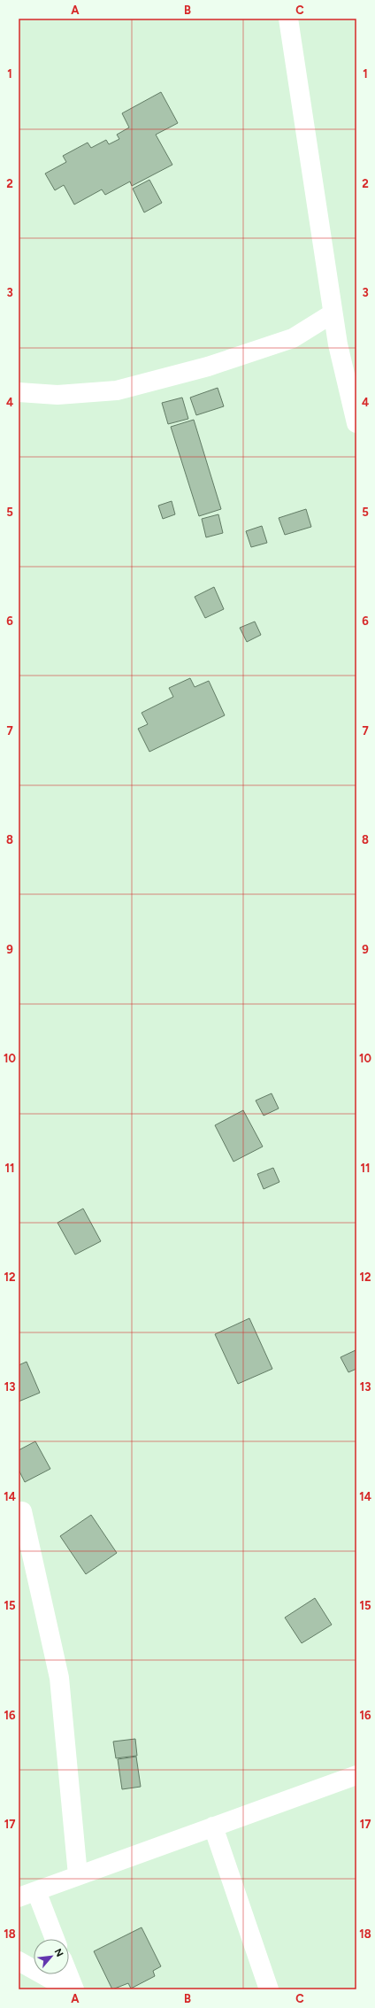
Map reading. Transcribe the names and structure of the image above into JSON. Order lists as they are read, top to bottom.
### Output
{
  "north": "top right",
  "grid": {
    "columns": ["A", "B", "C"],
    "rows": [
      "1",
      "2",
      "3",
      "4",
      "5",
      "6",
      "7",
      "8",
      "9",
      "10",
      "11",
      "12",
      "13",
      "14",
      "15",
      "16",
      "17",
      "18"
    ]
  }
}
